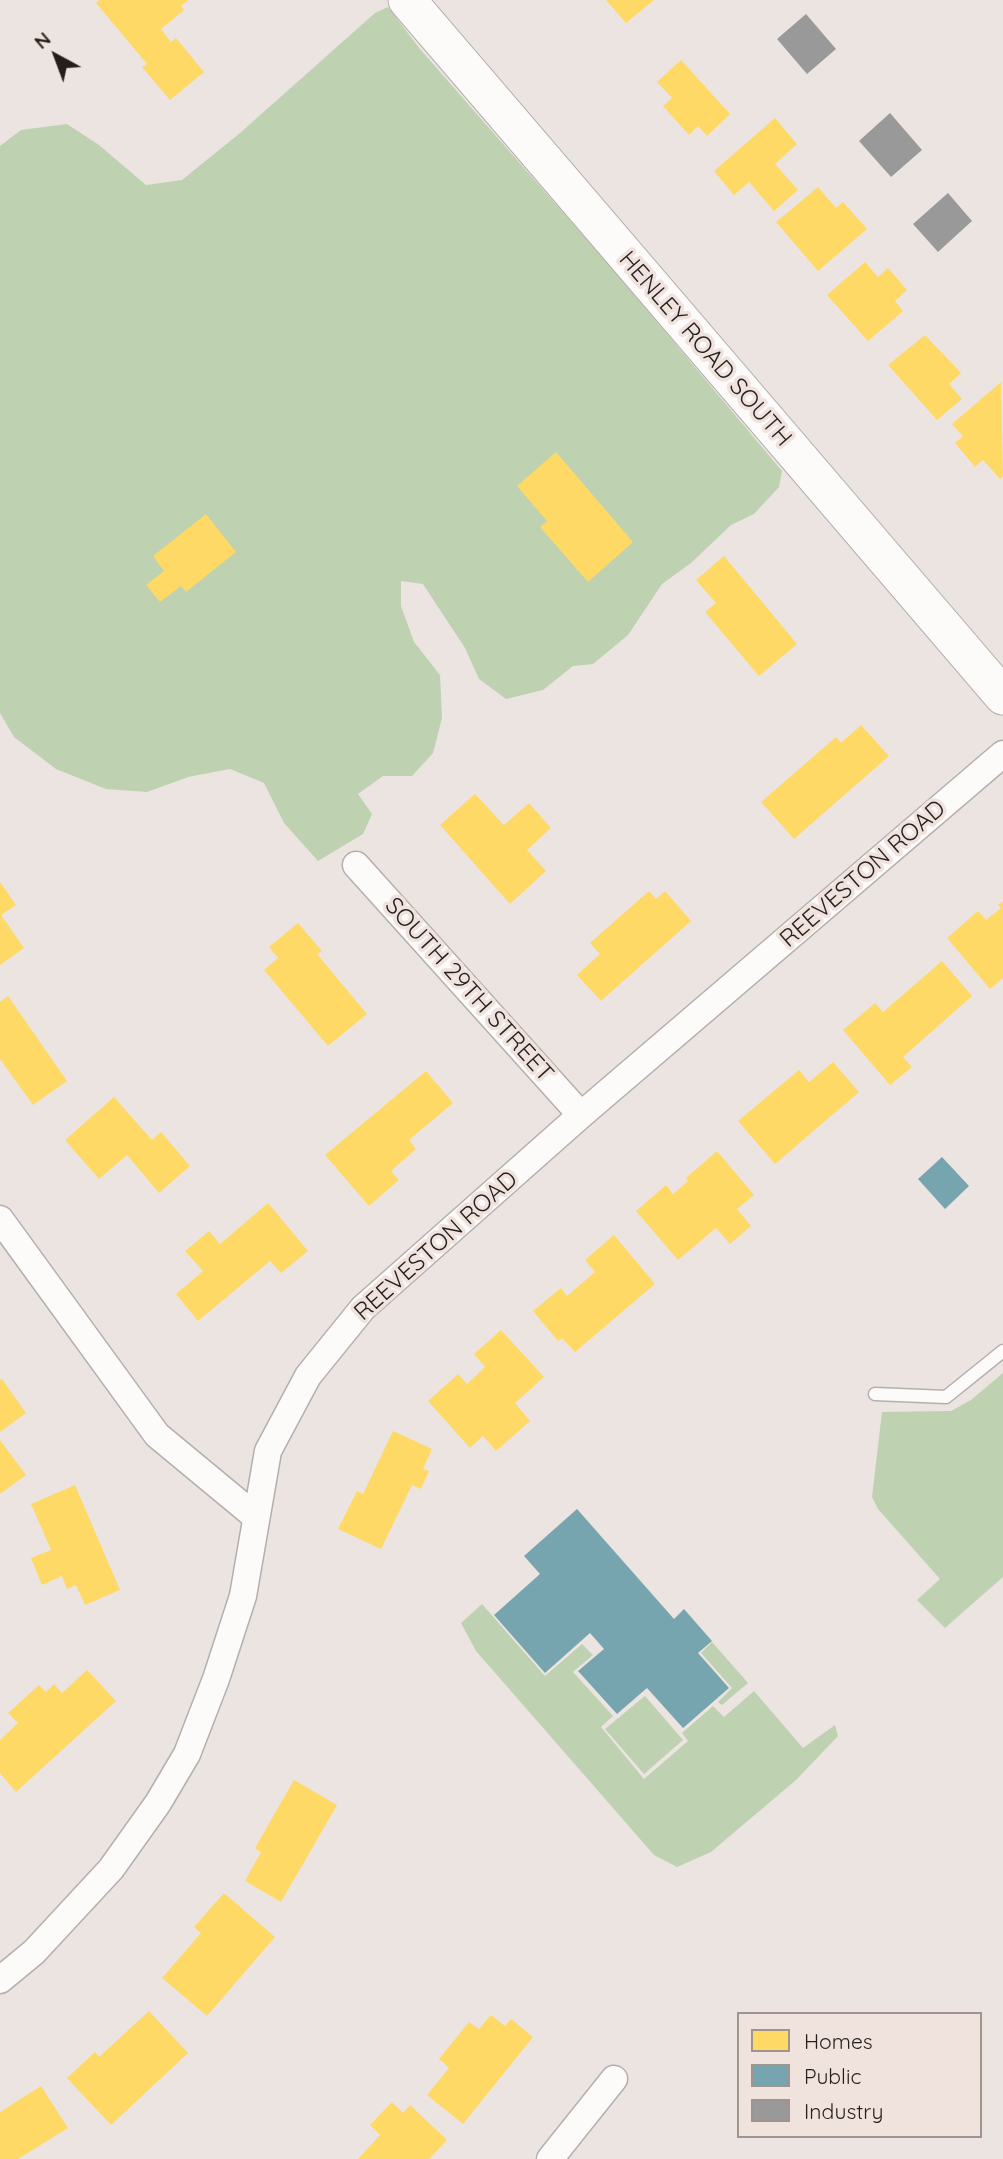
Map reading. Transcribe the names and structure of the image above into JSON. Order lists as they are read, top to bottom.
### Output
{
  "streets": {
    "street": ["HENLEY ROAD SOUTH", "REEVESTON ROAD", "SOUTH 29TH STREET"]
  },
  "crossings": [
    ["REEVESTON ROAD", "SOUTH 29TH STREET"]
  ],
  "legend": ["Homes", "Public", "Industry"],
  "north": "top left"
}
